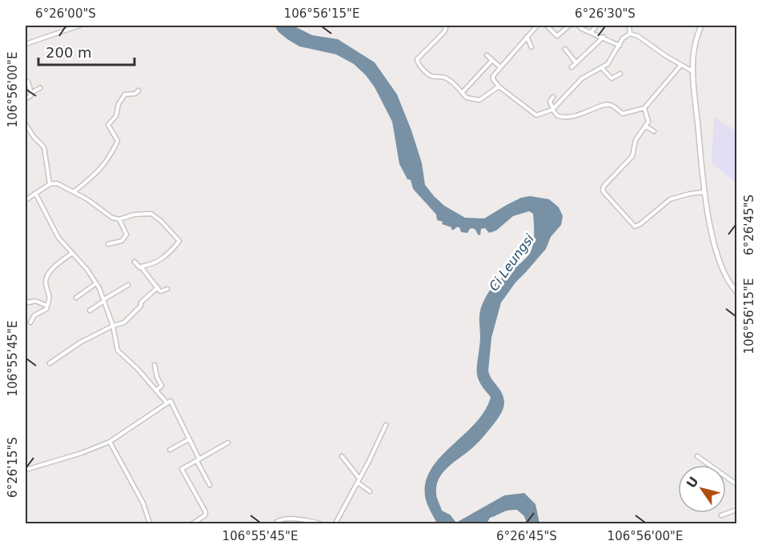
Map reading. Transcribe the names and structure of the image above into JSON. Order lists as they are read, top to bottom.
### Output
{
  "water": ["Ci Leungsi"],
  "scale_bar": "200 m",
  "north": "top left",
  "coordinates": [
    "6°26'00\"S",
    "106°56'15\"E",
    "6°26'30\"S",
    "106°56'00\"E",
    "6°26'45\"S",
    "106°55'45\"E",
    "6°26'15\"S"
  ]
}
